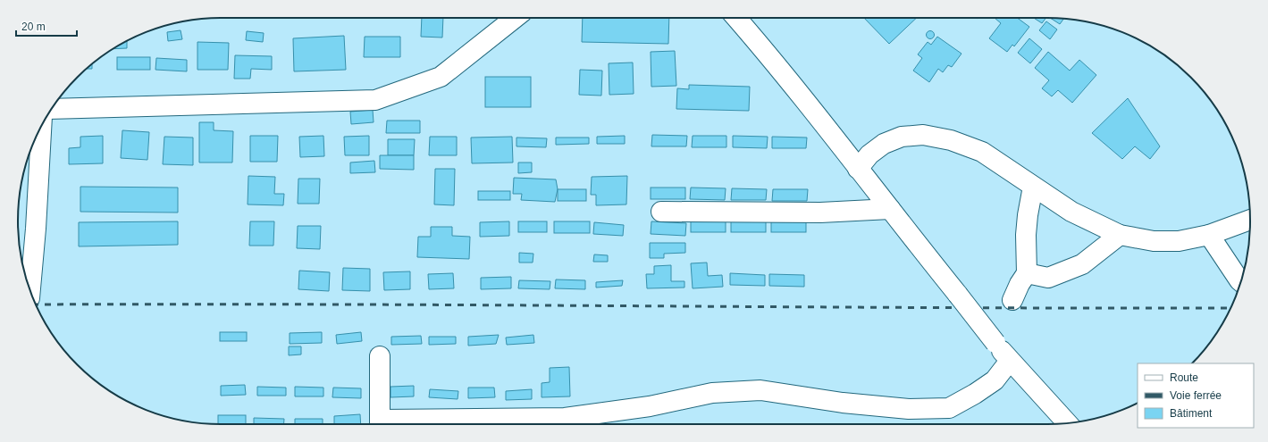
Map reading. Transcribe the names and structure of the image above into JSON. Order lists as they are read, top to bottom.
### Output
{
  "legend": ["Route", "Voie ferrée", "Bâtiment"],
  "scale_bar": "20 m"
}
